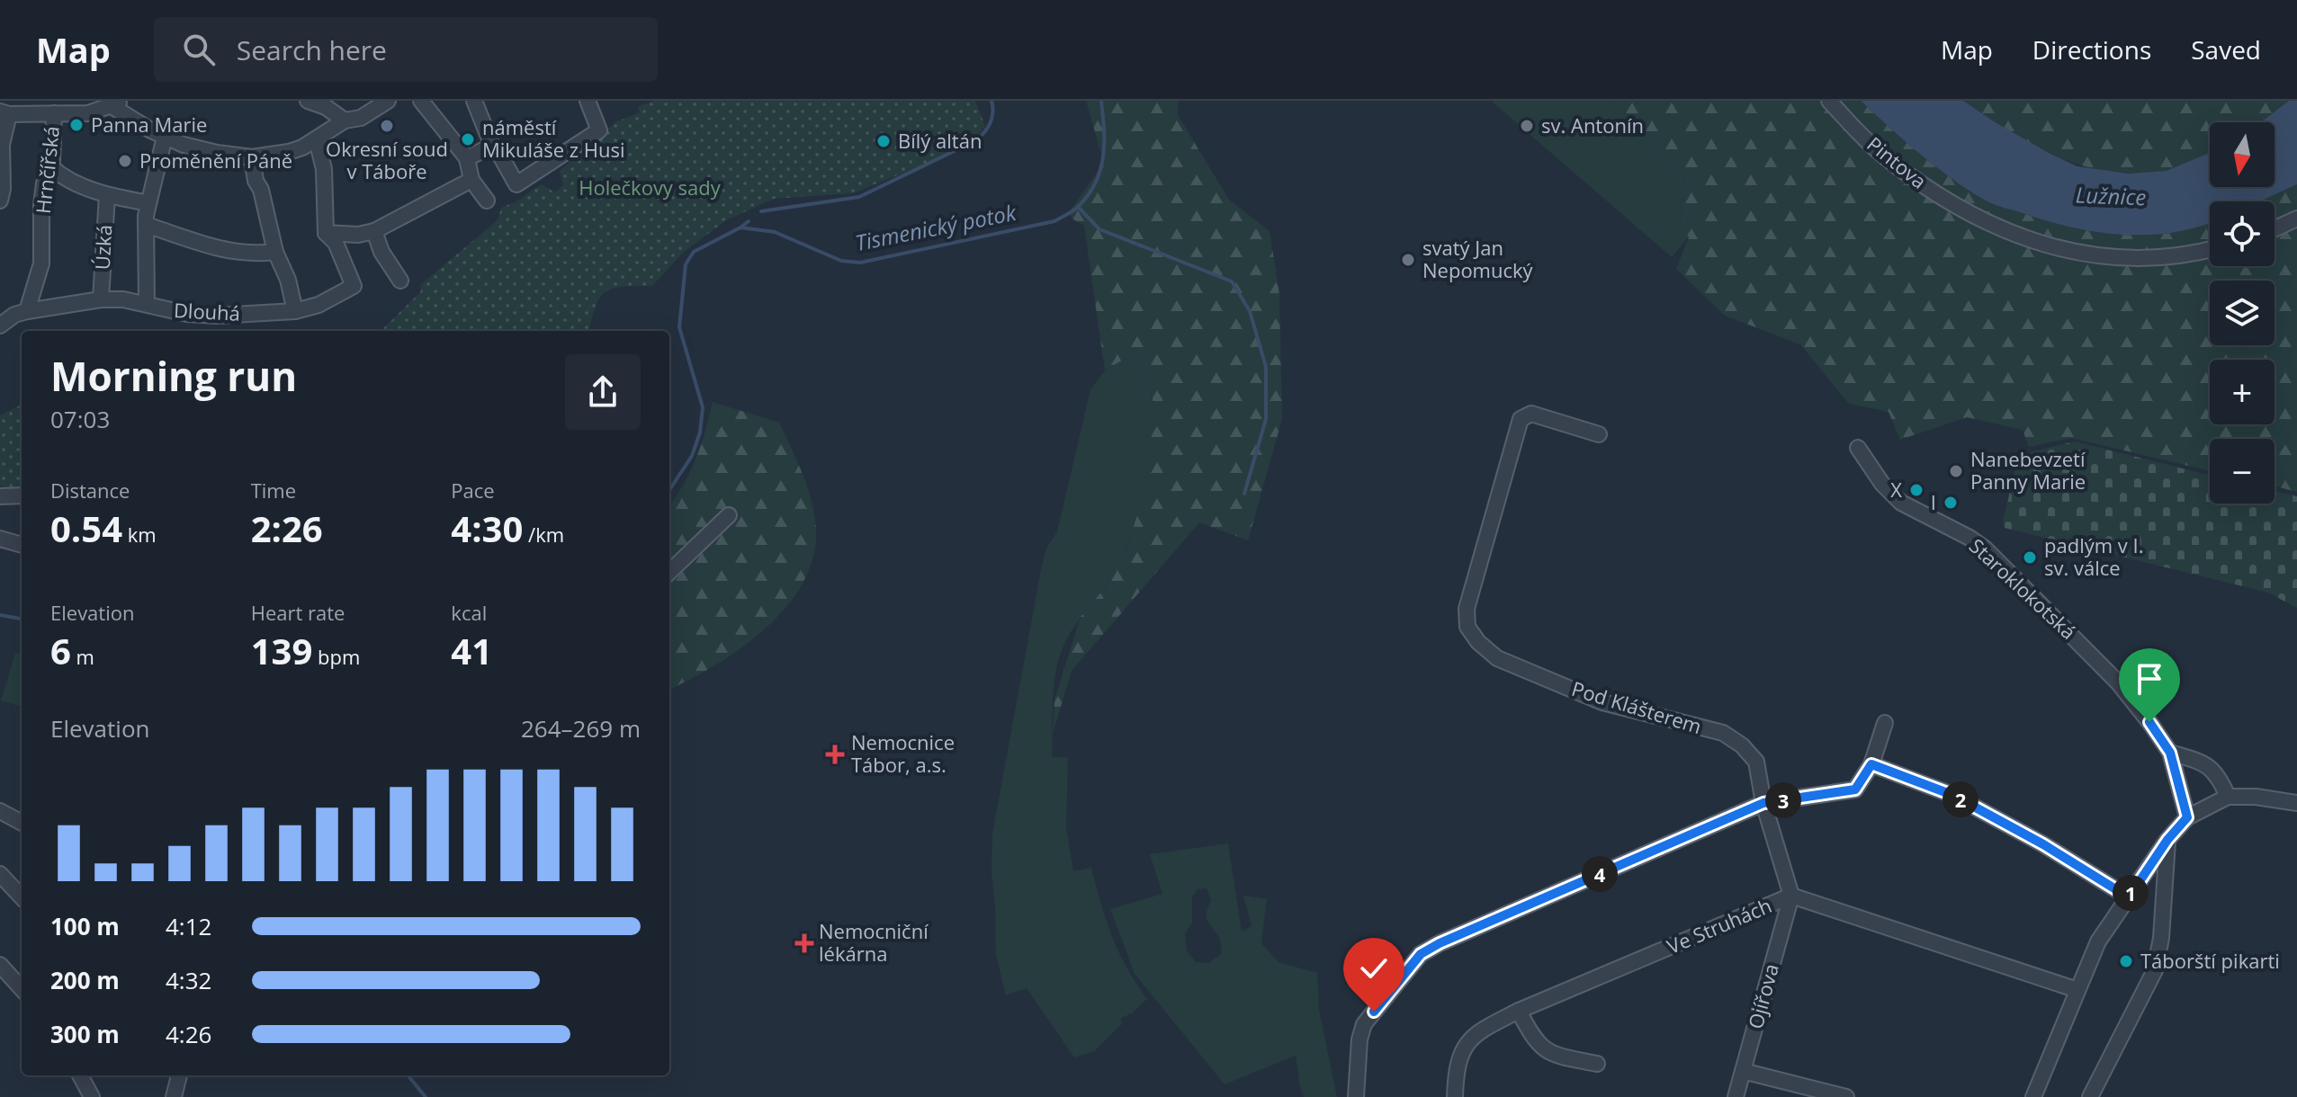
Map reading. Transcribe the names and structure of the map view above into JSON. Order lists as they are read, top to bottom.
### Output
{
  "streets": {
    "street": [
      "Pintova",
      "Hrnčířská",
      "Úzká",
      "Dlouhá",
      "Staroklokotská",
      "Pod Klášterem",
      "Ve Struhách",
      "Ojířova"
    ]
  },
  "crossings": [
    ["Hrnčířská", "Dlouhá"],
    ["Úzká", "Dlouhá"],
    ["Pod Klášterem", "Ve Struhách"],
    ["Pod Klášterem", "Ojířova"],
    ["Ve Struhách", "Ojířova"]
  ],
  "water": ["Lužnice", "Tismenický potok"],
  "parks": ["Holečkovy sady"],
  "places": {
    "other": [
      "Panna Marie",
      "Okresní soud v Táboře",
      "sv. Antonín",
      "náměstí Mikuláše z Husi",
      "Bílý altán",
      "Proměnění Páně",
      "svatý Jan Nepomucký",
      "Nanebevzetí Panny Marie",
      "X",
      "I",
      "padlým v I. sv. válce",
      "Táborští pikarti"
    ],
    "health": ["Nemocnice Tábor, a.s.", "Nemocniční lékárna"]
  },
  "north": "bottom",
  "page": {
    "header": "Map",
    "search": "Search here",
    "nav": ["Map", "Directions", "Saved"],
    "map_buttons": ["+", "−"],
    "heading": ["Morning run", "07:03"],
    "stats": [
      ["Distance", "0.54 km"],
      ["Time", "2:26"],
      ["Pace", "4:30 /km"],
      ["Elevation", "6 m"],
      ["Heart rate", "139 bpm"],
      ["kcal", "41"]
    ],
    "chart": ["Elevation", "264–269 m"],
    "pins": [
      "2",
      "3",
      "4",
      "1"
    ],
    "list": [
      {
        "name": "100 m",
        "note": "4:12"
      },
      {
        "name": "200 m",
        "note": "4:32"
      },
      {
        "name": "300 m",
        "note": "4:26"
      }
    ]
  }
}
